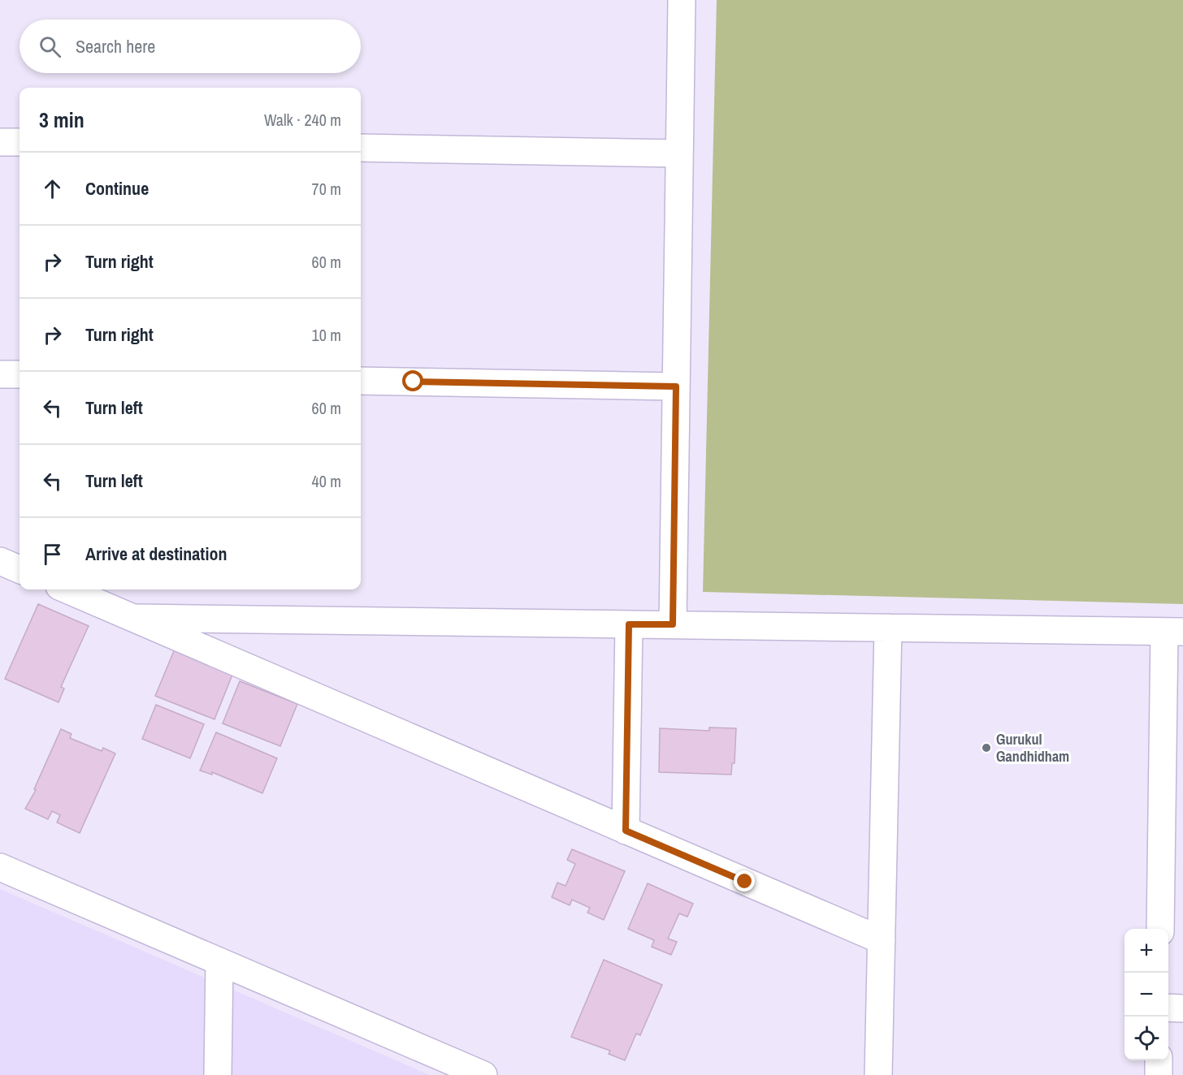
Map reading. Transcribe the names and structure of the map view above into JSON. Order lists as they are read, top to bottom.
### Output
{
  "places": ["Gurukul Gandhidham"],
  "page": {
    "search": "Search here",
    "heading": ["3 min", "Walk · 240 m"],
    "list": [
      ["Continue", "70 m"],
      ["Turn right", "60 m"],
      ["Turn right", "10 m"],
      ["Turn left", "60 m"],
      ["Turn left", "40 m"],
      "Arrive at destination"
    ],
    "map_buttons": ["+", "−"]
  }
}
